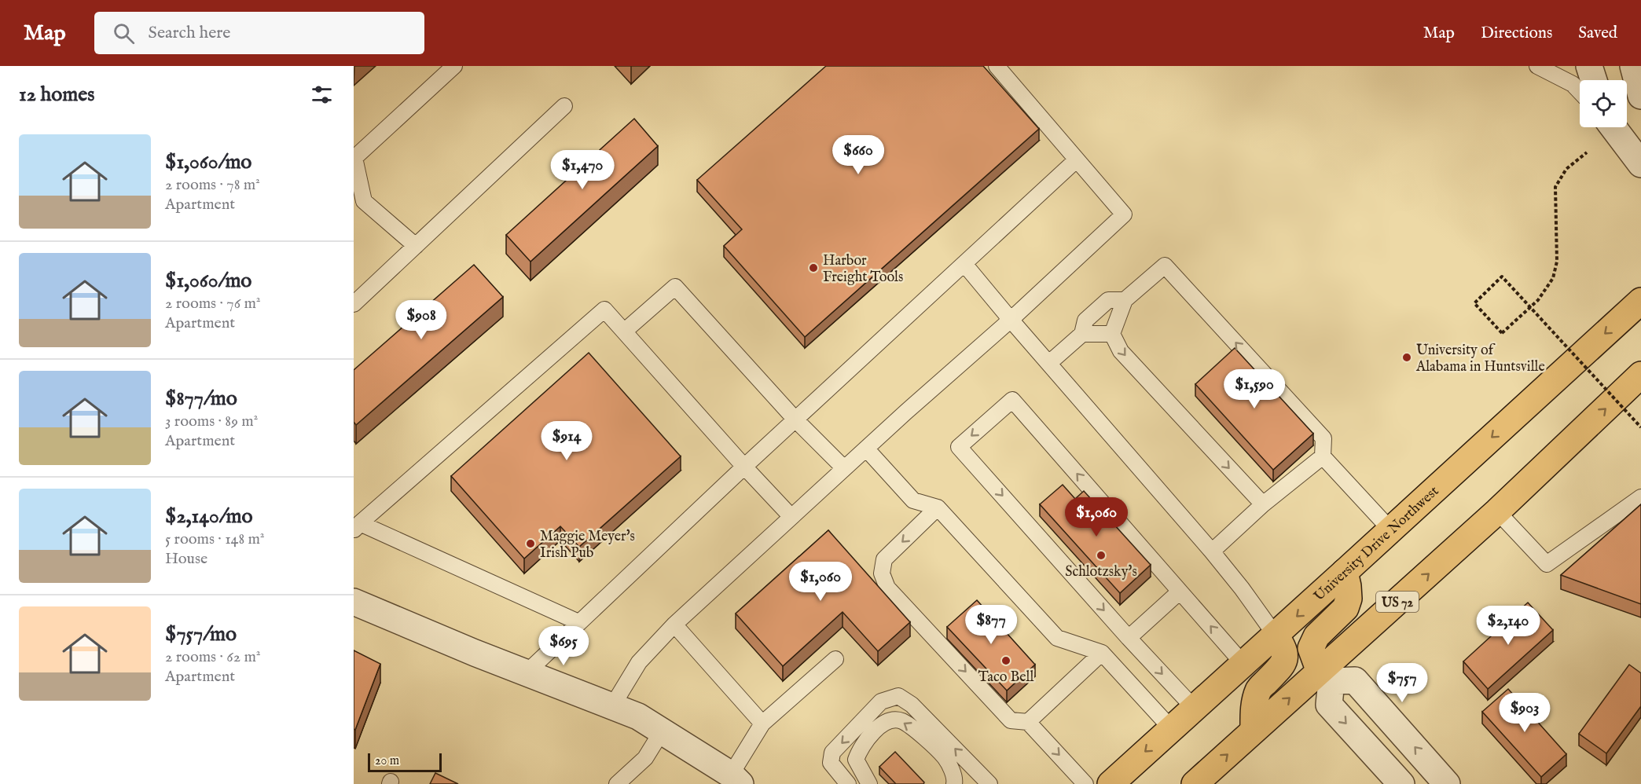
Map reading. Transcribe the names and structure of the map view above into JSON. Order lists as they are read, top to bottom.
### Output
{
  "streets": {
    "highway": ["University Drive Northwest", "US 72"]
  },
  "places": [
    "Harbor Freight Tools",
    "University of Alabama in Huntsville",
    "Maggie Meyer's Irish Pub",
    "Schlotzsky's",
    "Taco Bell"
  ],
  "scale_bar": "20 m",
  "page": {
    "header": "Map",
    "search": "Search here",
    "nav": ["Map", "Directions", "Saved"],
    "heading": "12 homes",
    "list": [
      {
        "name": "$1,060/mo",
        "note": "2 rooms · 78 m² · Apartment"
      },
      {
        "name": "$1,060/mo",
        "note": "2 rooms · 76 m² · Apartment"
      },
      {
        "name": "$877/mo",
        "note": "3 rooms · 89 m² · Apartment"
      },
      {
        "name": "$2,140/mo",
        "note": "5 rooms · 148 m² · House"
      },
      {
        "name": "$757/mo",
        "note": "2 rooms · 62 m² · Apartment"
      }
    ],
    "price": [
      "$660",
      "$1,470",
      "$908",
      "$1,590",
      "$914",
      "$1,060",
      "$1,060",
      "$877",
      "$2,140",
      "$695",
      "$757",
      "$903"
    ],
    "scale": "20 m"
  }
}
